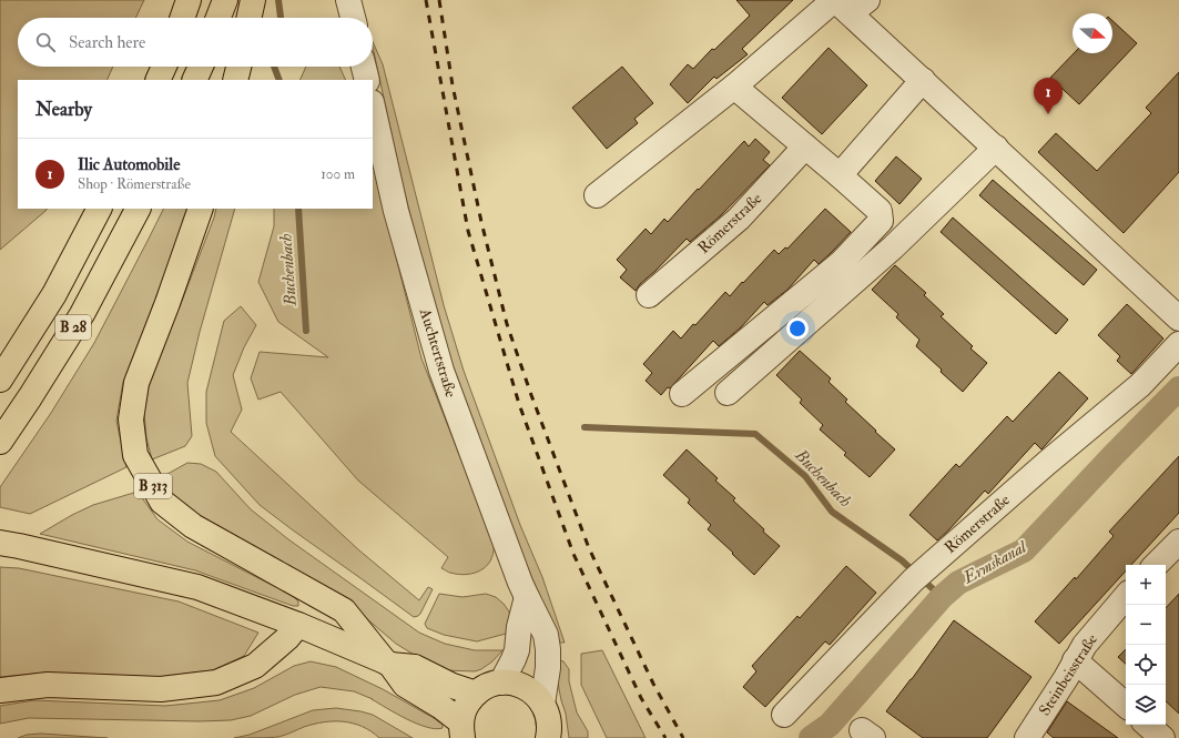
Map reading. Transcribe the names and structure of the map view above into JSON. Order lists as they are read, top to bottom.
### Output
{
  "streets": {
    "main road": ["B 28", "B 313"],
    "street": ["Römerstraße", "Auchtertstraße", "Steinbeisstraße"]
  },
  "water": ["Buchenbach", "Ermskanal"],
  "north": "right",
  "page": {
    "search": "Search here",
    "pins": "1",
    "heading": "Nearby",
    "list": [
      {
        "mark": "1",
        "name": "Ilic Automobile",
        "note": "Shop · Römerstraße",
        "value": "100 m"
      }
    ],
    "map_buttons": ["+", "−"]
  }
}
